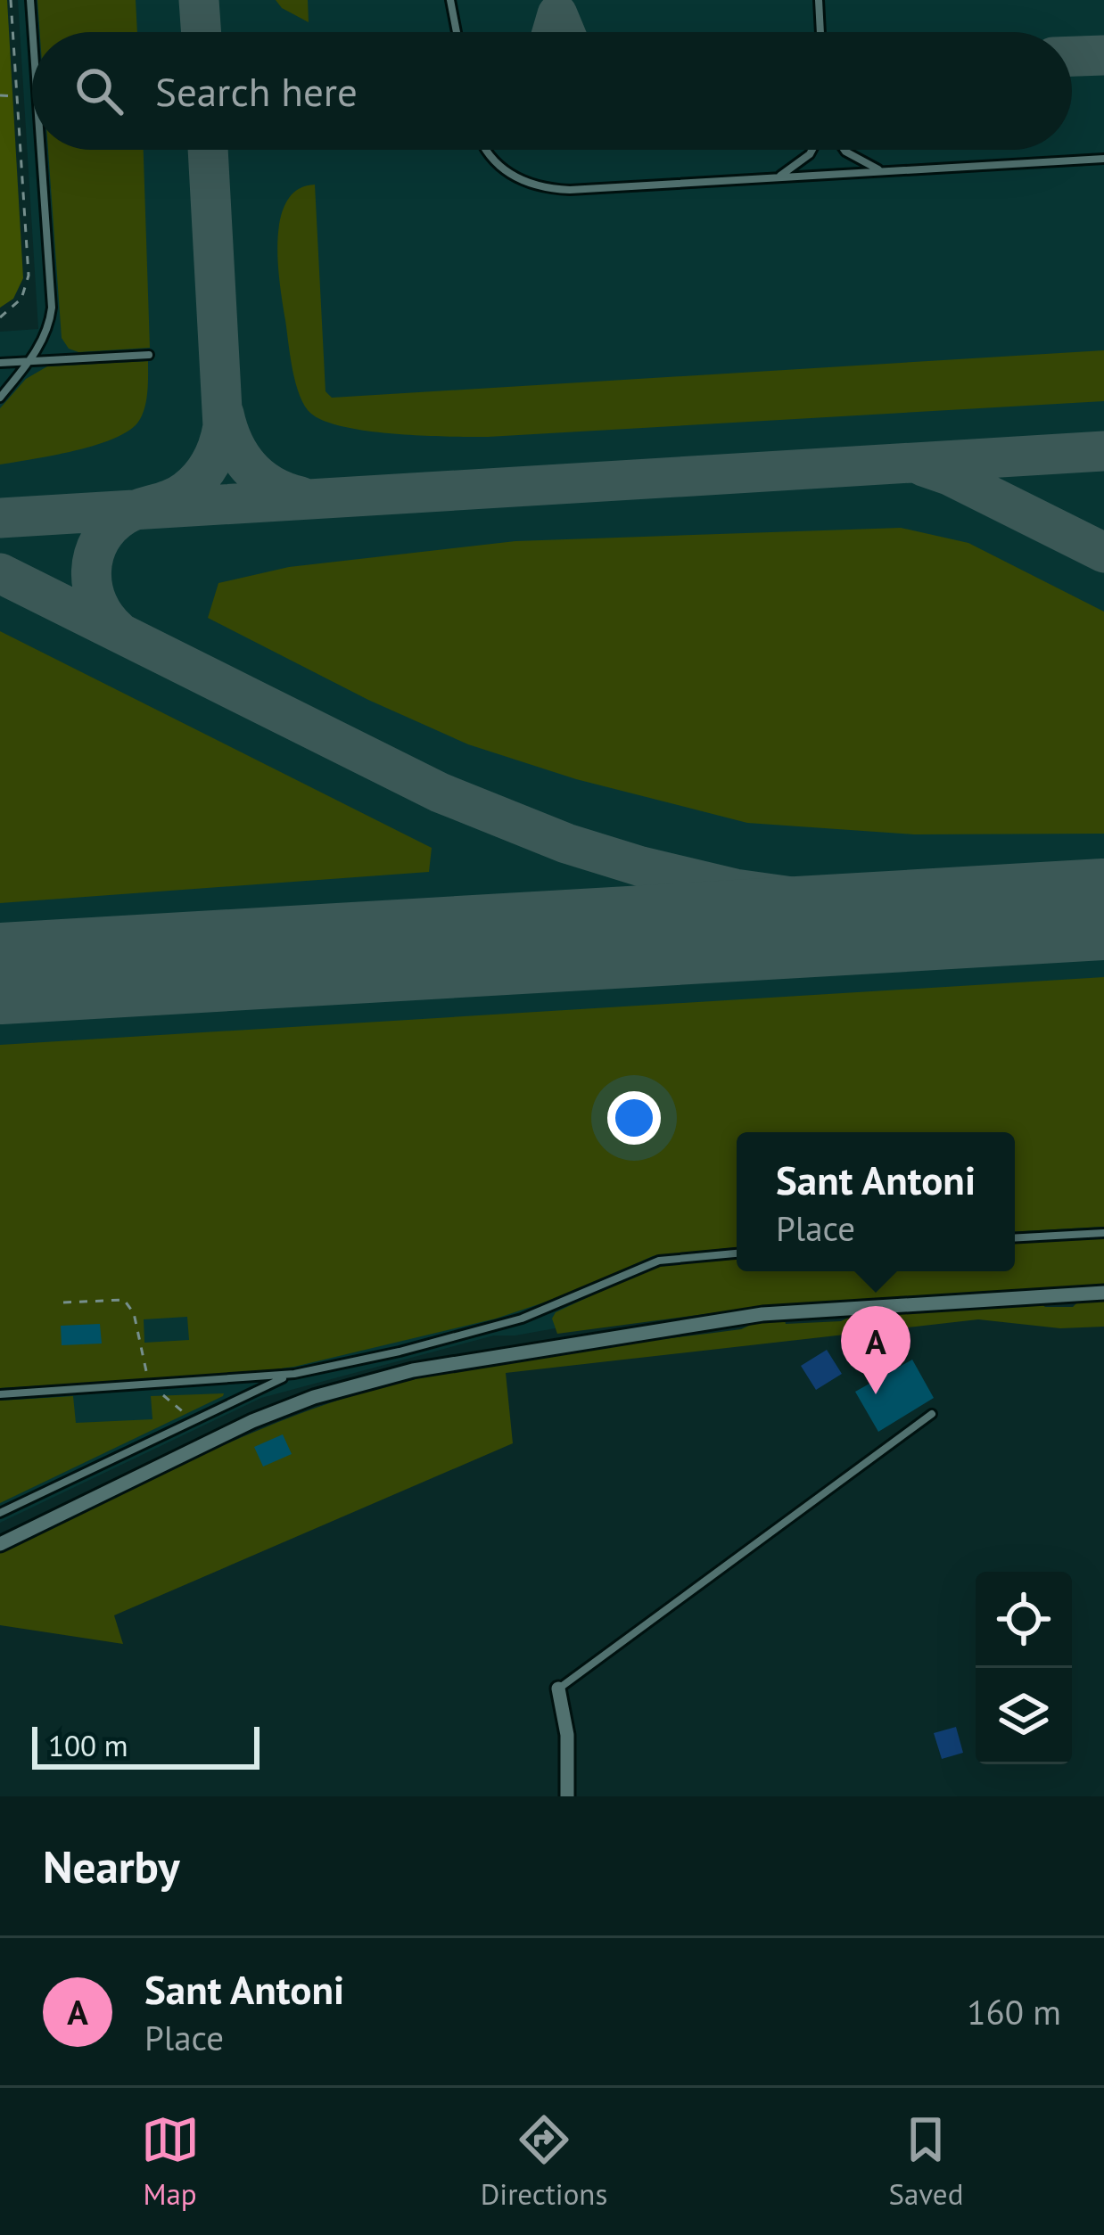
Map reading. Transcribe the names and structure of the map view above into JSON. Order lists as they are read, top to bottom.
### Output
{
  "scale_bar": "100 m",
  "page": {
    "search": "Search here",
    "popup": ["Sant Antoni", "Place"],
    "pins": "A",
    "scale": "100 m",
    "heading": "Nearby",
    "list": [
      {
        "mark": "A",
        "name": "Sant Antoni",
        "note": "Place",
        "value": "160 m"
      }
    ],
    "nav": ["Map", "Directions", "Saved"]
  }
}
